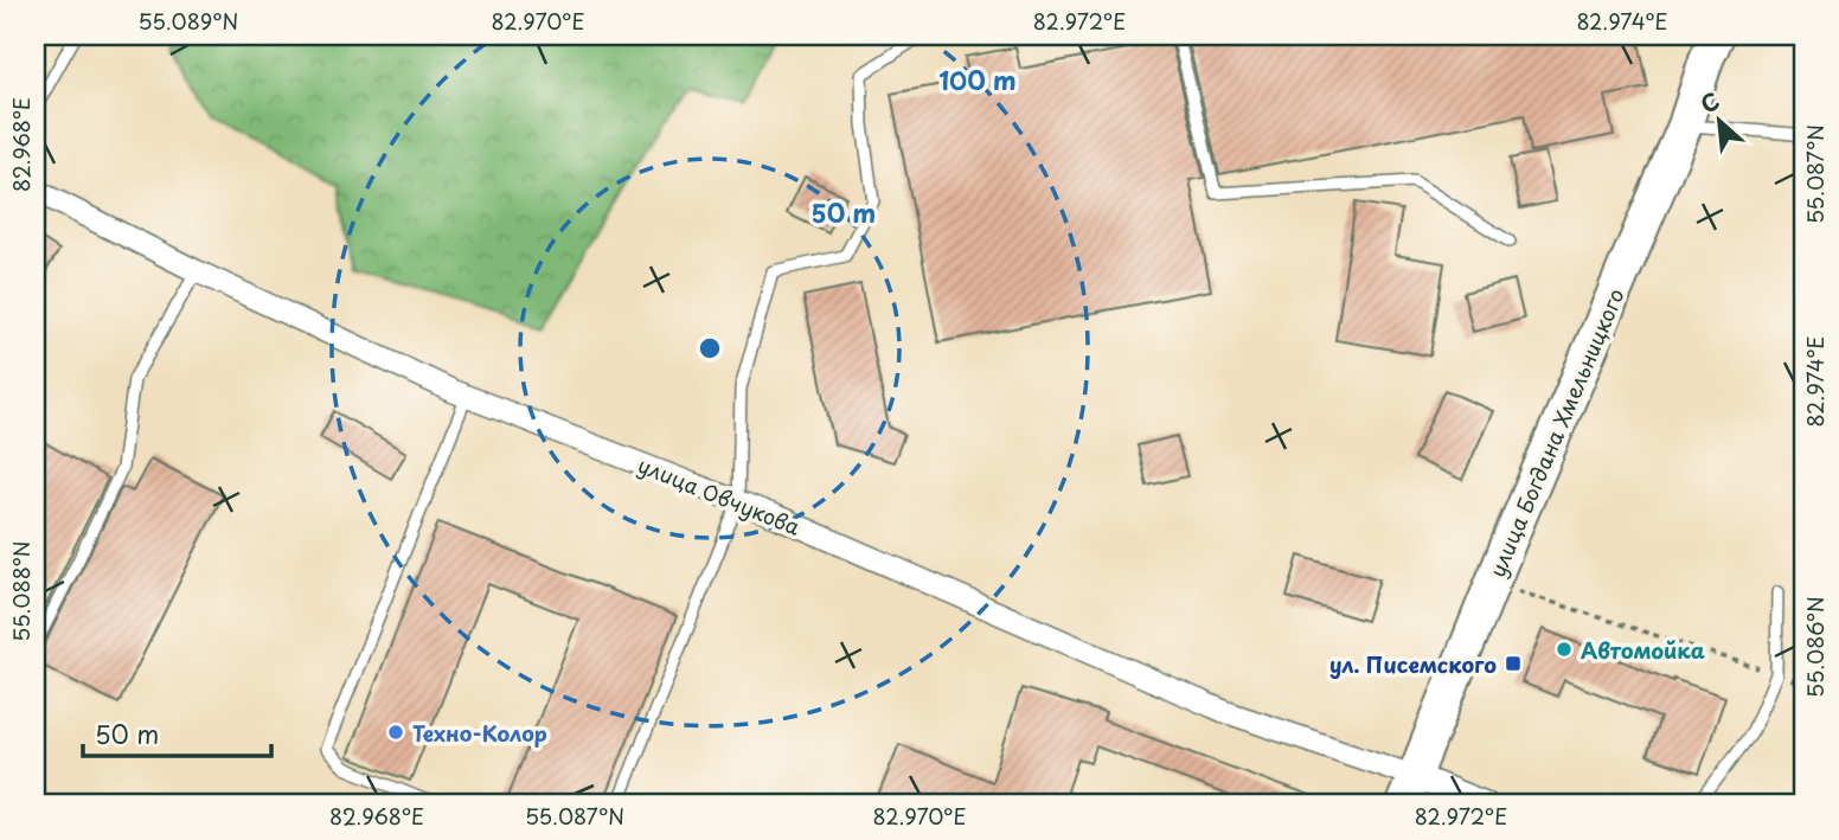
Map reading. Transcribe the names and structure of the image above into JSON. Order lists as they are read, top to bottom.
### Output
{
  "streets": {
    "highway": ["улица Богдана Хмельницкого"],
    "street": ["улица Овчукова"]
  },
  "crossings": [
    ["улица Богдана Хмельницкого", "улица Овчукова"]
  ],
  "places": {
    "other": ["Автомойка", "Техно-Колор"],
    "transit": ["ул. Писемского"]
  },
  "scale_bar": "50 m",
  "north": "top left",
  "coordinates": [
    "55.089°N",
    "82.970°E",
    "82.972°E",
    "82.974°E",
    "82.968°E",
    "55.087°N",
    "55.088°N",
    "55.086°N"
  ],
  "rings": ["100 m", "50 m"]
}
